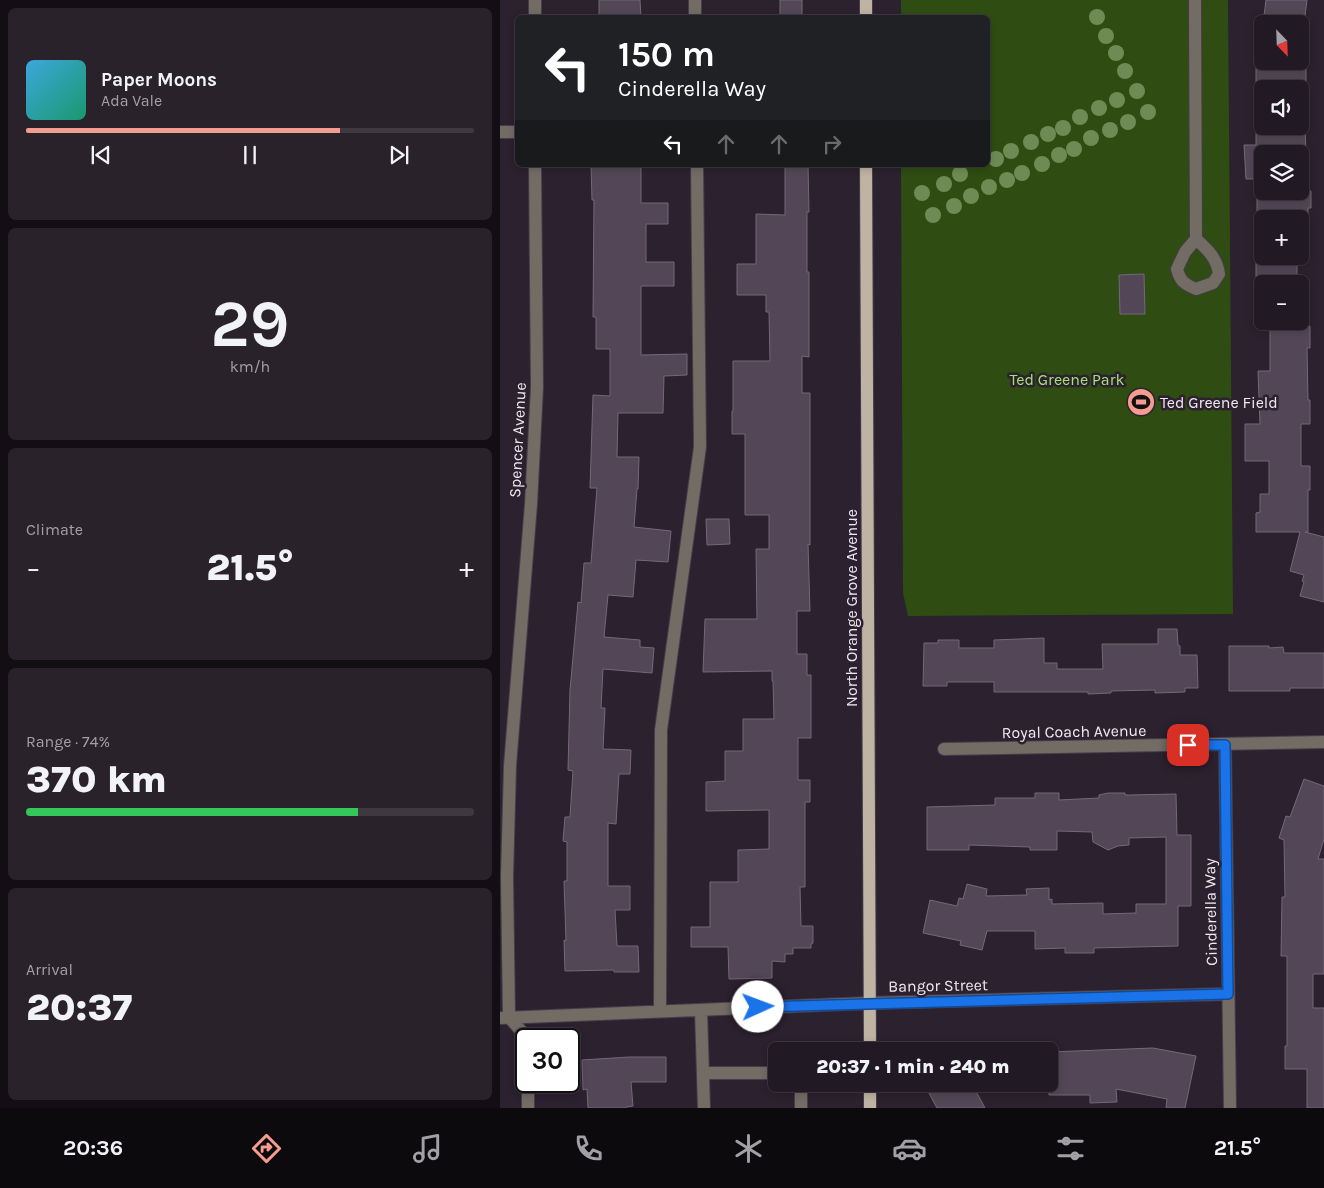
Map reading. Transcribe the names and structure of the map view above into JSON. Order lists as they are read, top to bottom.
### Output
{
  "streets": {
    "main road": ["North Orange Grove Avenue"],
    "street": [
      "Spencer Avenue",
      "Royal Coach Avenue",
      "Cinderella Way",
      "Bangor Street"
    ]
  },
  "crossings": [
    ["Spencer Avenue", "Bangor Street"],
    ["North Orange Grove Avenue", "Bangor Street"],
    ["Royal Coach Avenue", "Cinderella Way"],
    ["Cinderella Way", "Bangor Street"]
  ],
  "parks": ["Ted Greene Park"],
  "places": {
    "sports": ["Ted Greene Field"]
  },
  "north": "bottom right",
  "page": {
    "map_buttons": ["+", "−"],
    "turn": ["150 m", "Cinderella Way"],
    "song": ["Paper Moons", "Ada Vale"],
    "tile": [
      ["29", "km/h"],
      "Climate",
      ["Range · 74%", "370 km"],
      ["Arrival", "20:37"]
    ],
    "heat": ["−", "21.5°", "+"],
    "limit": "30",
    "trip": "20:37 · 1 min · 240 m",
    "tabs": ["20:36", "21.5°"]
  }
}
